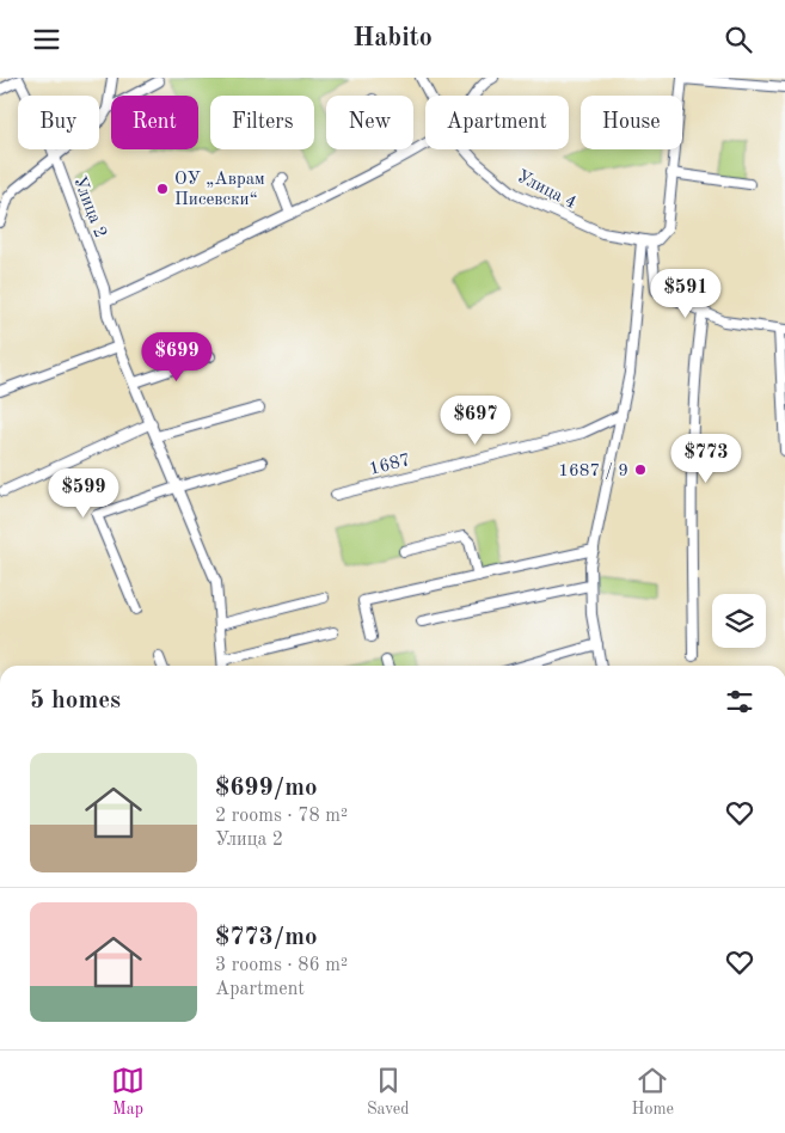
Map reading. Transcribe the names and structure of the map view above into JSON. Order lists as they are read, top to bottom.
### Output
{
  "streets": {
    "street": ["Улица 4", "Улица 2", "1687"]
  },
  "places": ["ОУ „Аврам Писевски“", "1687 / 9"],
  "page": {
    "header": "Habito",
    "chip": [
      "Buy",
      "Rent",
      "Filters",
      "New",
      "Apartment",
      "House"
    ],
    "price": [
      "$591",
      "$699",
      "$697",
      "$773",
      "$599"
    ],
    "heading": "5 homes",
    "list": [
      {
        "name": "$699/mo",
        "note": "2 rooms · 78 m² · Улица 2"
      },
      {
        "name": "$773/mo",
        "note": "3 rooms · 86 m² · Apartment"
      }
    ],
    "tabs": ["Map", "Saved", "Home"]
  }
}
